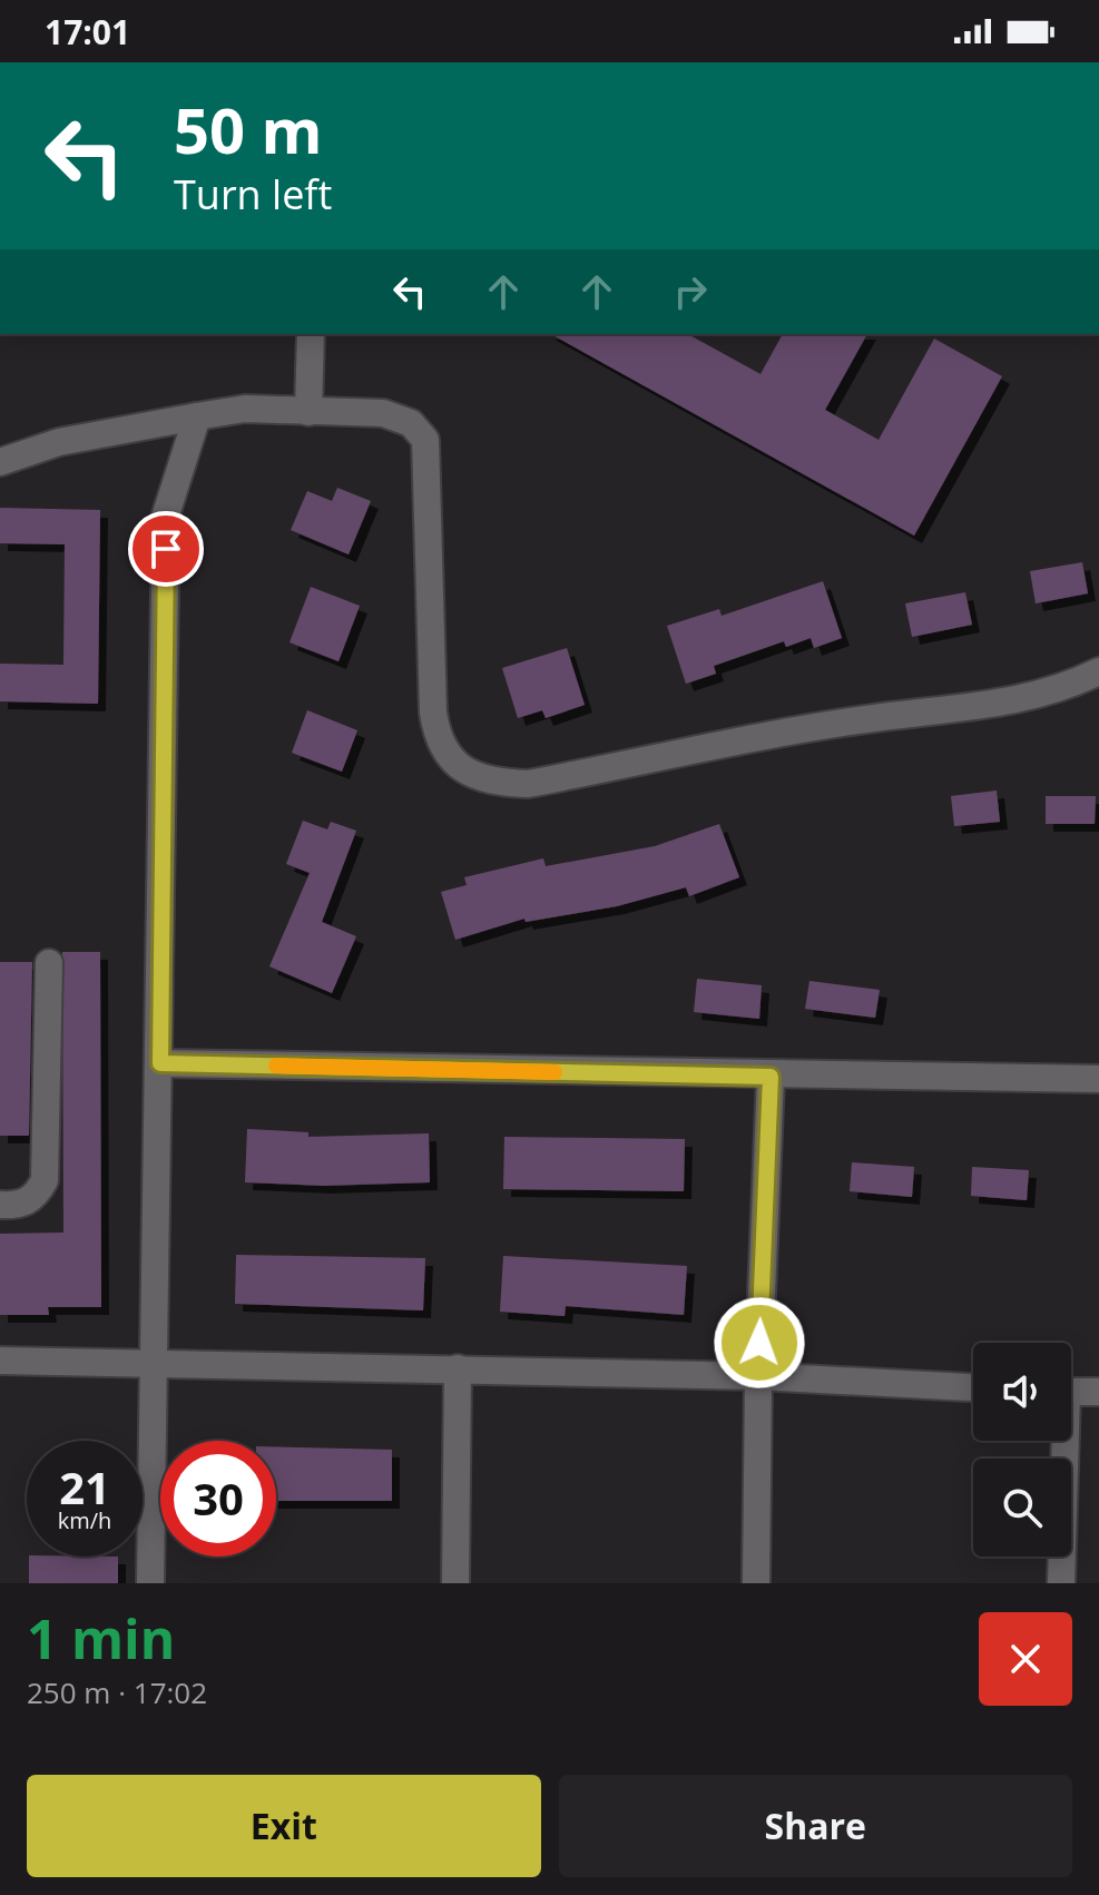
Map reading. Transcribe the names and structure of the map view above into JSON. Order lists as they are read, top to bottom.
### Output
{
  "page": {
    "status": "17:01",
    "turn": ["50 m", "Turn left"],
    "speed": "21 km/h",
    "limit": "30",
    "heading": ["1 min", "250 m · 17:02"],
    "buttons": ["Exit", "Share"]
  }
}
